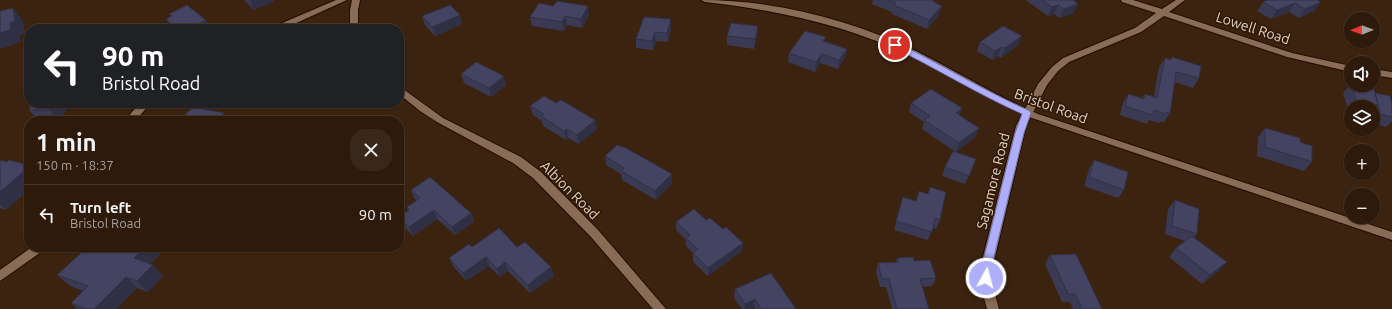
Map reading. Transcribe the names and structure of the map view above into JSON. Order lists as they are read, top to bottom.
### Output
{
  "streets": {
    "street": [
      "Lowell Road",
      "Bristol Road",
      "Sagamore Road",
      "Albion Road"
    ]
  },
  "crossings": [
    ["Lowell Road", "Sagamore Road"],
    ["Bristol Road", "Sagamore Road"]
  ],
  "north": "left",
  "page": {
    "map_buttons": ["+", "−"],
    "turn": ["90 m", "Bristol Road"],
    "heading": ["1 min", "150 m · 18:37"],
    "list": [
      {
        "name": "Turn left",
        "note": "Bristol Road",
        "value": "90 m"
      }
    ]
  }
}
